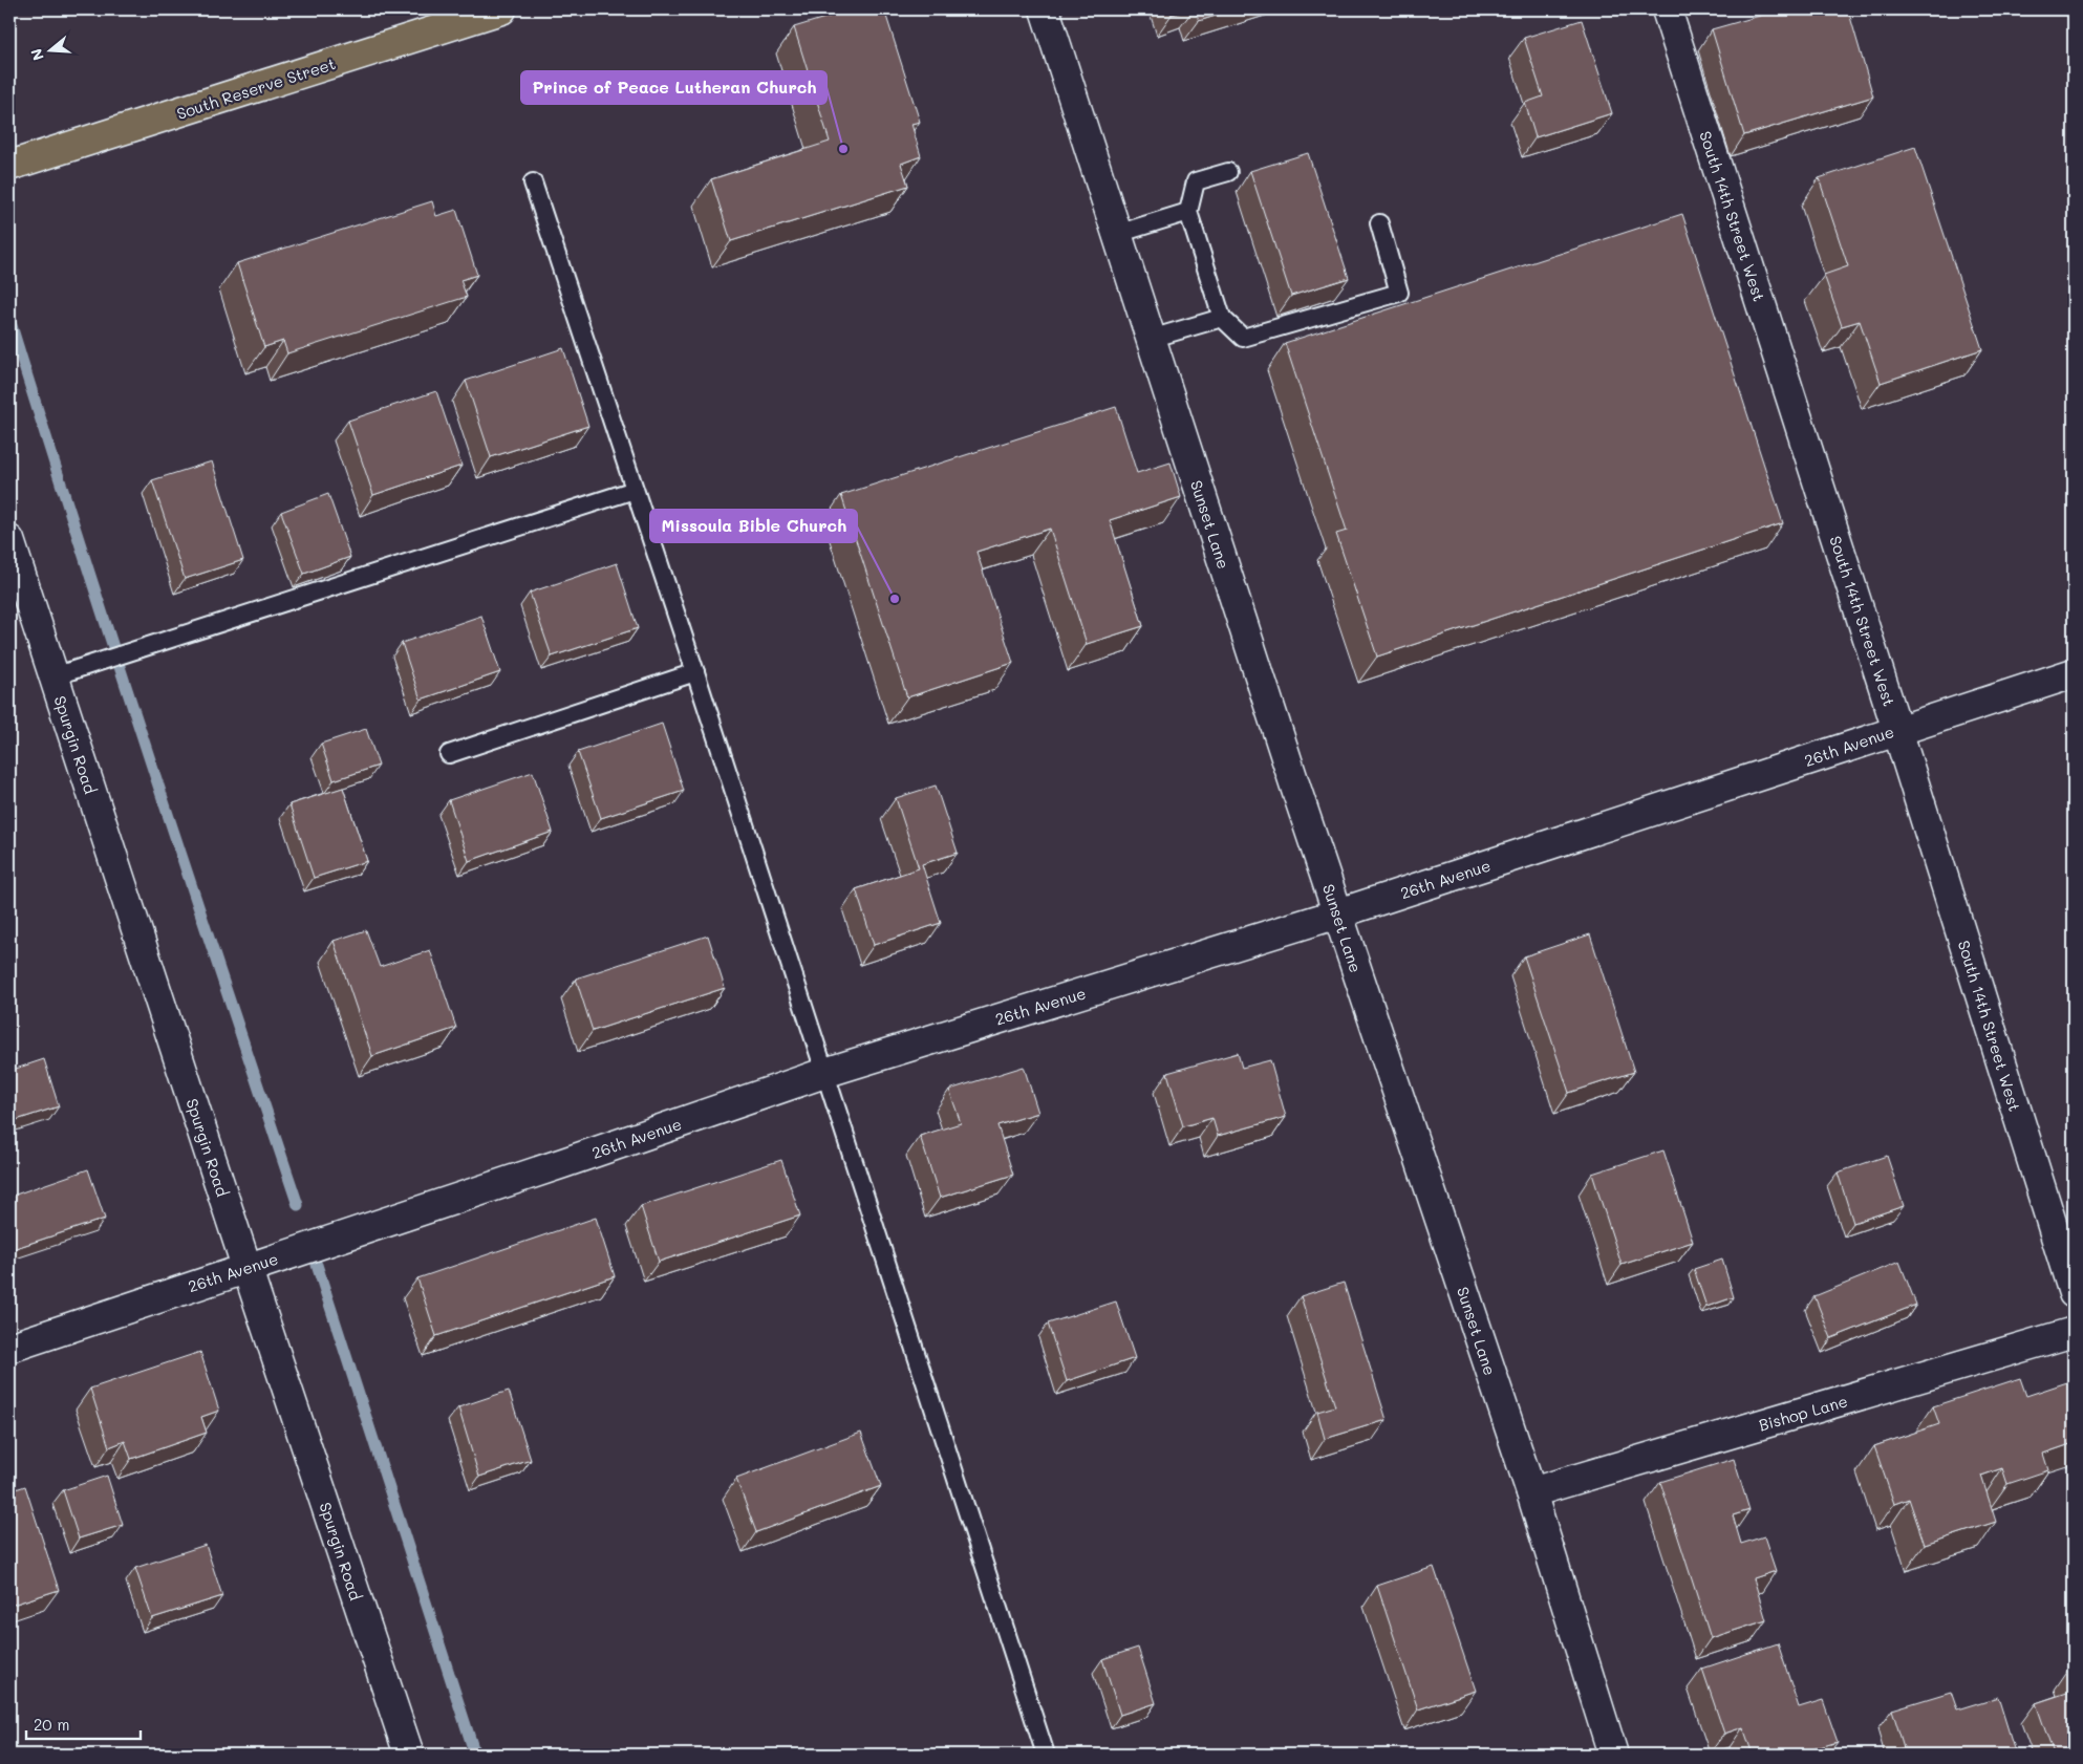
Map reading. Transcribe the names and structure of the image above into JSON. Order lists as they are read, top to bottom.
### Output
{
  "streets": {
    "highway": ["South Reserve Street"],
    "street": [
      "South 14th Street West",
      "Sunset Lane",
      "Spurgin Road",
      "26th Avenue",
      "Bishop Lane"
    ]
  },
  "crossings": [
    ["South 14th Street West", "26th Avenue"],
    ["Sunset Lane", "26th Avenue"],
    ["Sunset Lane", "Bishop Lane"],
    ["Spurgin Road", "26th Avenue"]
  ],
  "places": ["Prince of Peace Lutheran Church", "Missoula Bible Church"],
  "scale_bar": "20 m",
  "north": "left"
}
